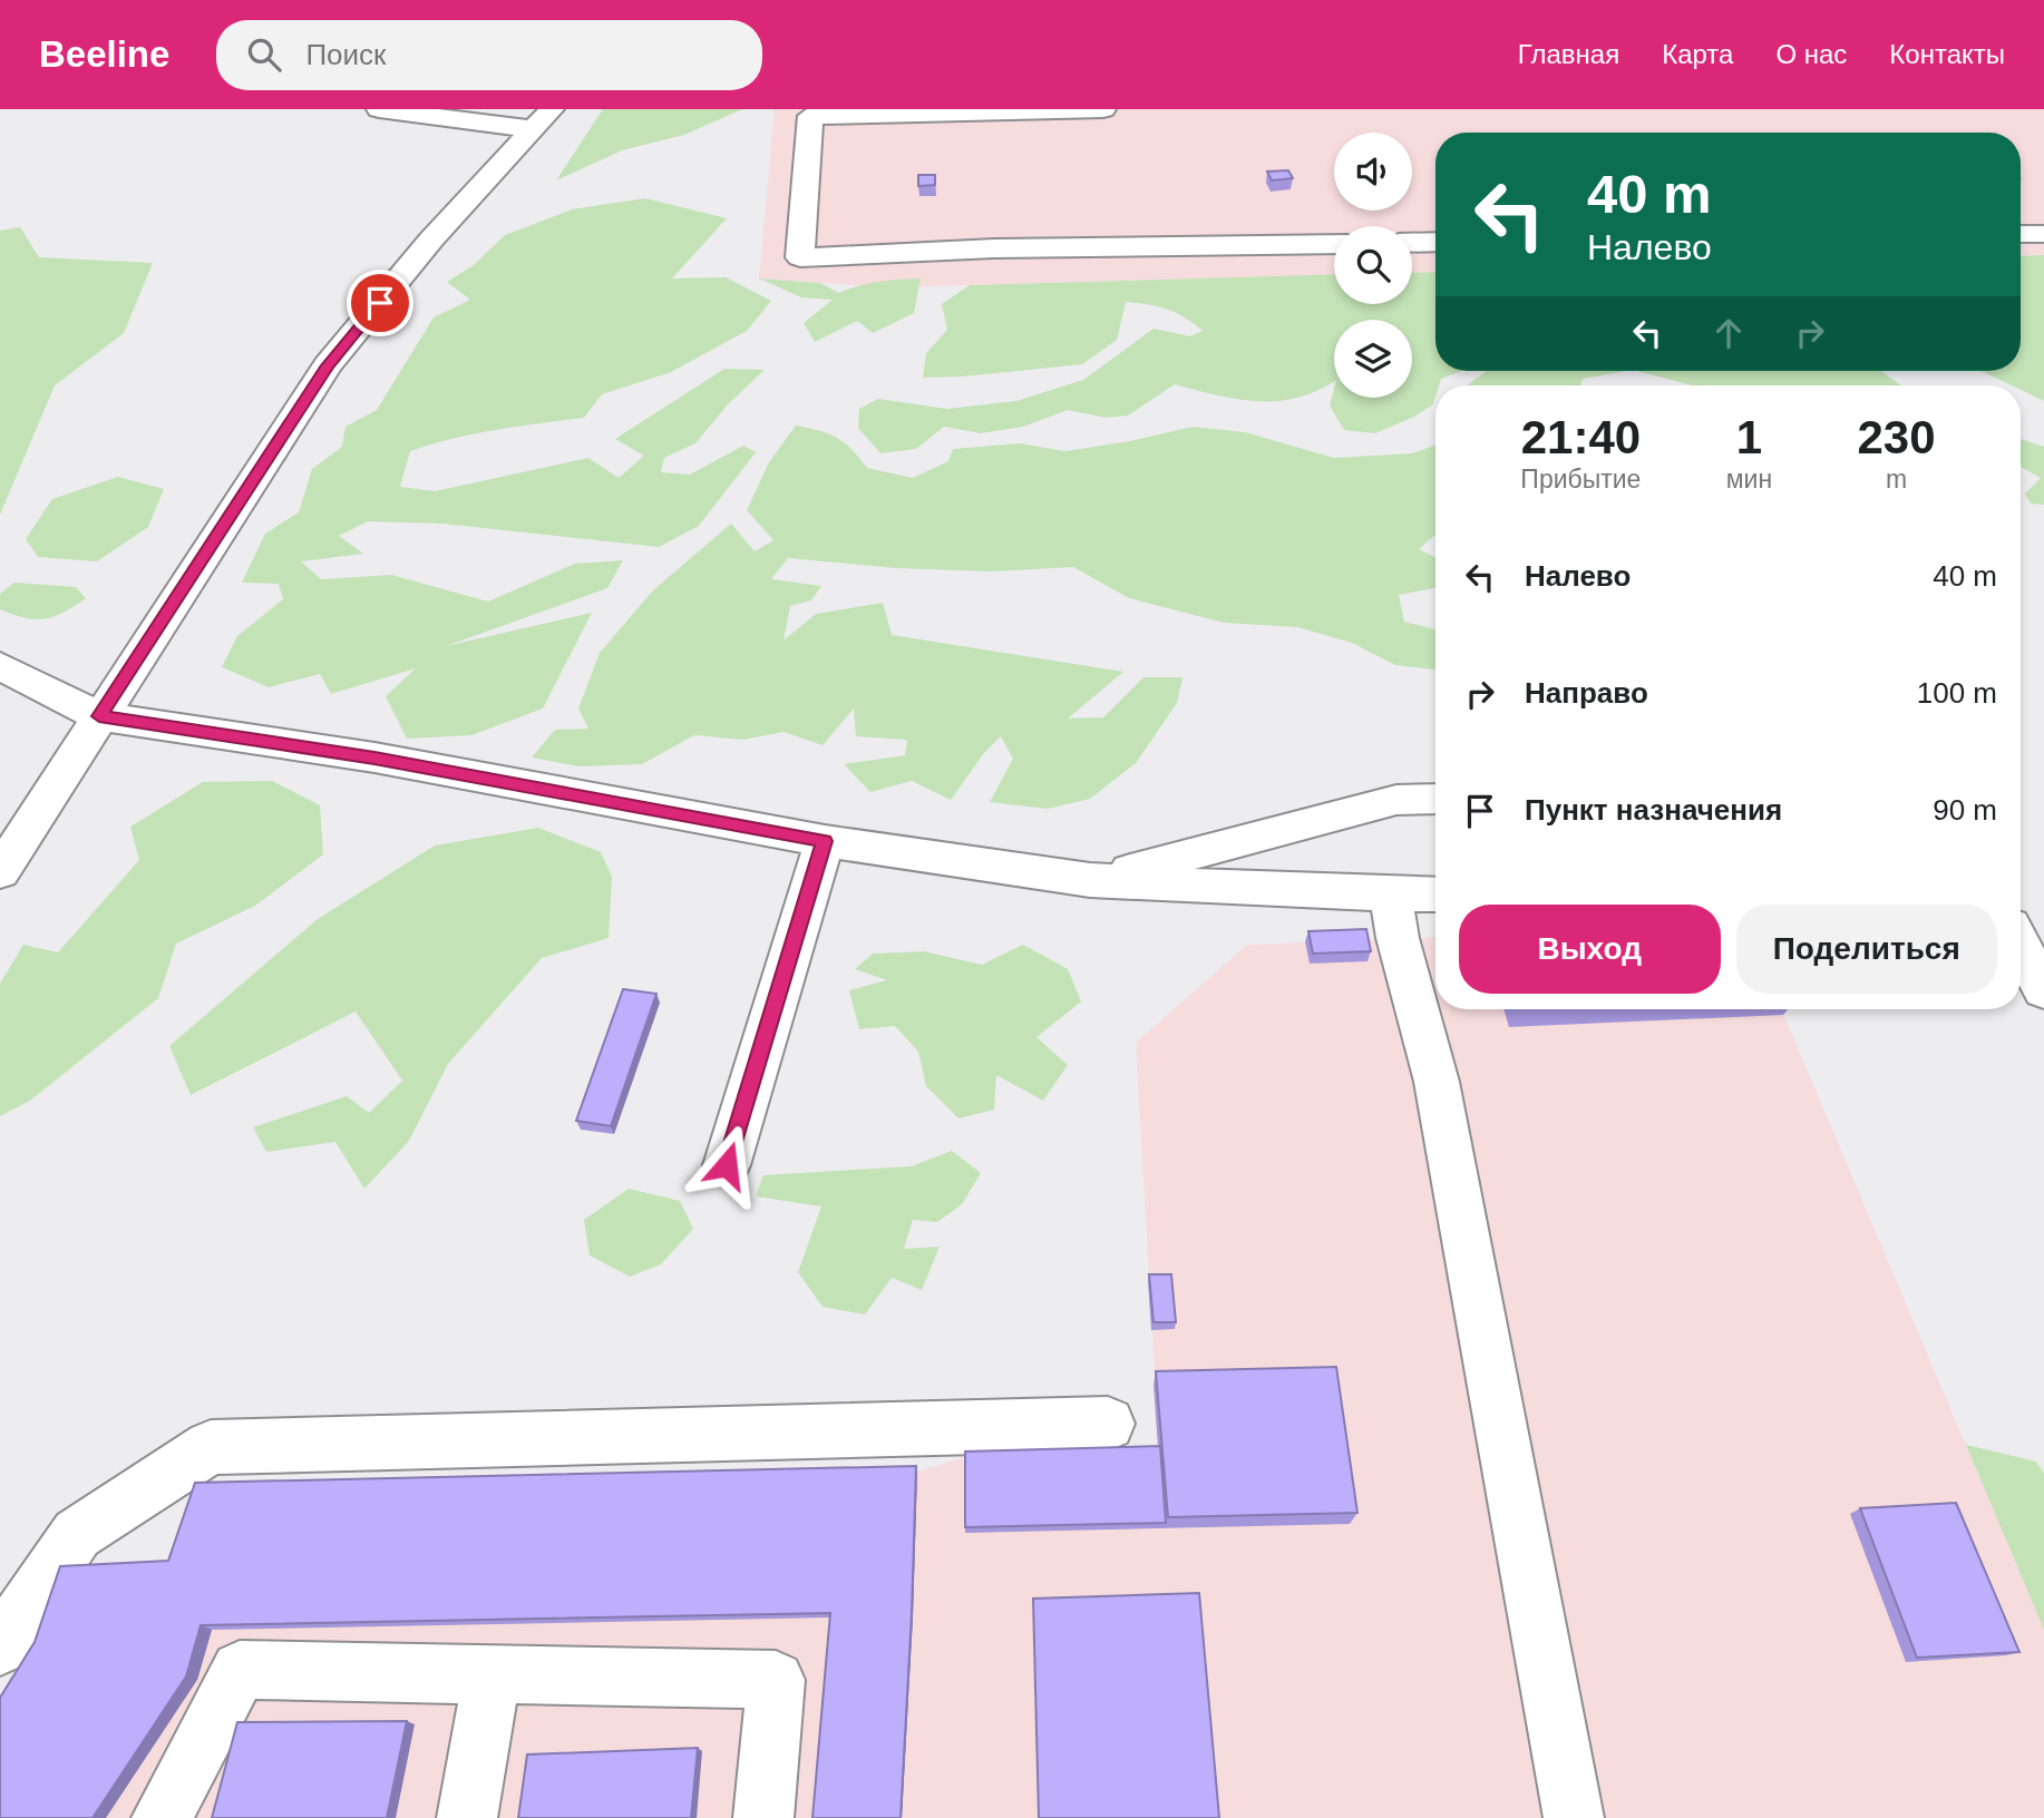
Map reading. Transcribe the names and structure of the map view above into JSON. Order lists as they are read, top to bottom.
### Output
{
  "page": {
    "header": "Beeline",
    "search": "Поиск",
    "nav": [
      "Главная",
      "Карта",
      "О нас",
      "Контакты"
    ],
    "turn": ["40 m", "Налево"],
    "eta": [
      "21:40",
      "Прибытие",
      "1",
      "мин",
      "230",
      "m"
    ],
    "list": [
      {
        "name": "Налево",
        "value": "40 m"
      },
      {
        "name": "Направо",
        "value": "100 m"
      },
      {
        "name": "Пункт назначения",
        "value": "90 m"
      }
    ],
    "buttons": ["Выход", "Поделиться"]
  }
}
